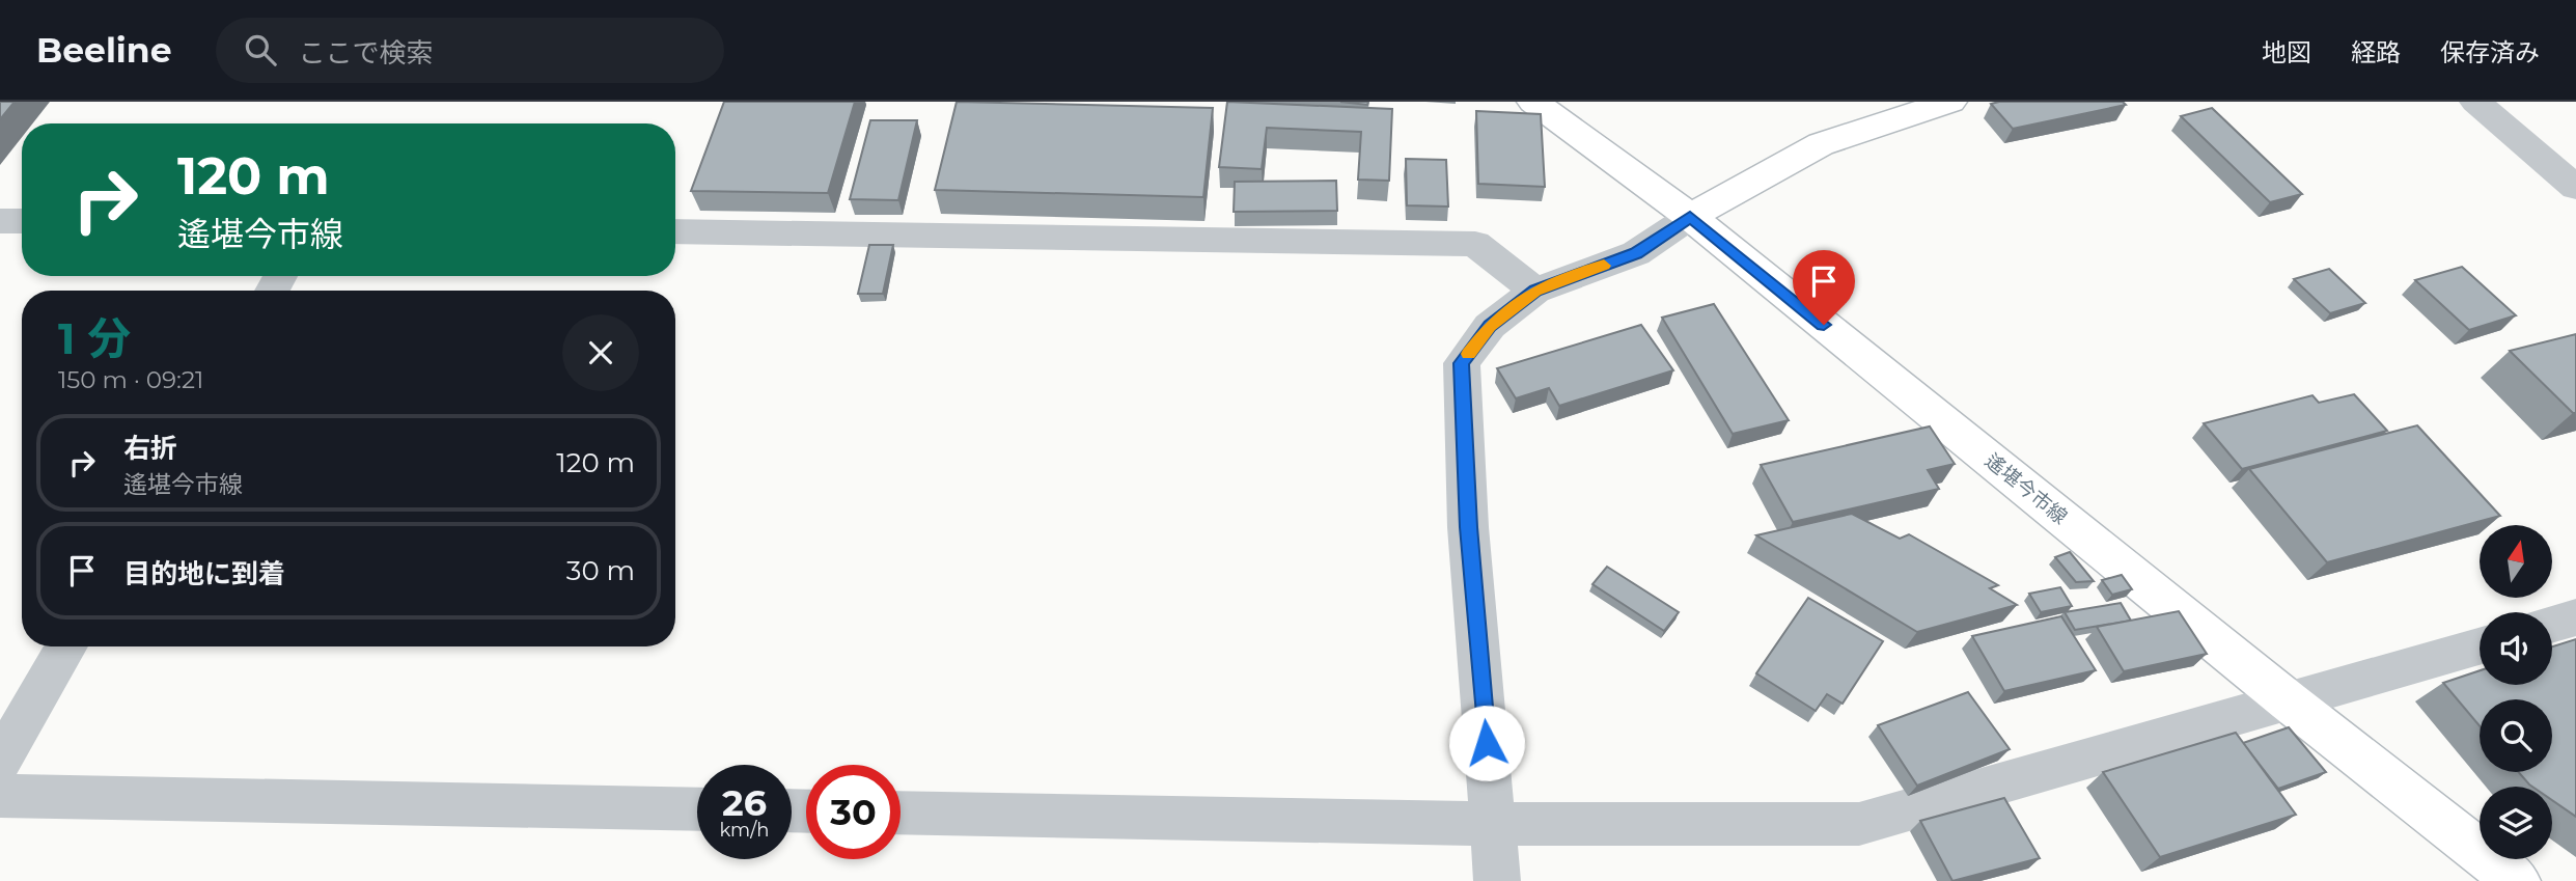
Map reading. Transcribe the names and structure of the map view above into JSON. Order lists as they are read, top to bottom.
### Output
{
  "streets": {
    "main road": ["遙堪今市線"]
  },
  "north": "top",
  "page": {
    "header": "Beeline",
    "search": "ここで検索",
    "nav": ["地図", "経路", "保存済み"],
    "turn": ["120 m", "遙堪今市線"],
    "heading": ["1 分", "150 m · 09:21"],
    "list": [
      {
        "name": "右折",
        "note": "遙堪今市線",
        "value": "120 m"
      },
      {
        "name": "目的地に到着",
        "value": "30 m"
      }
    ],
    "speed": "26 km/h",
    "limit": "30"
  }
}
